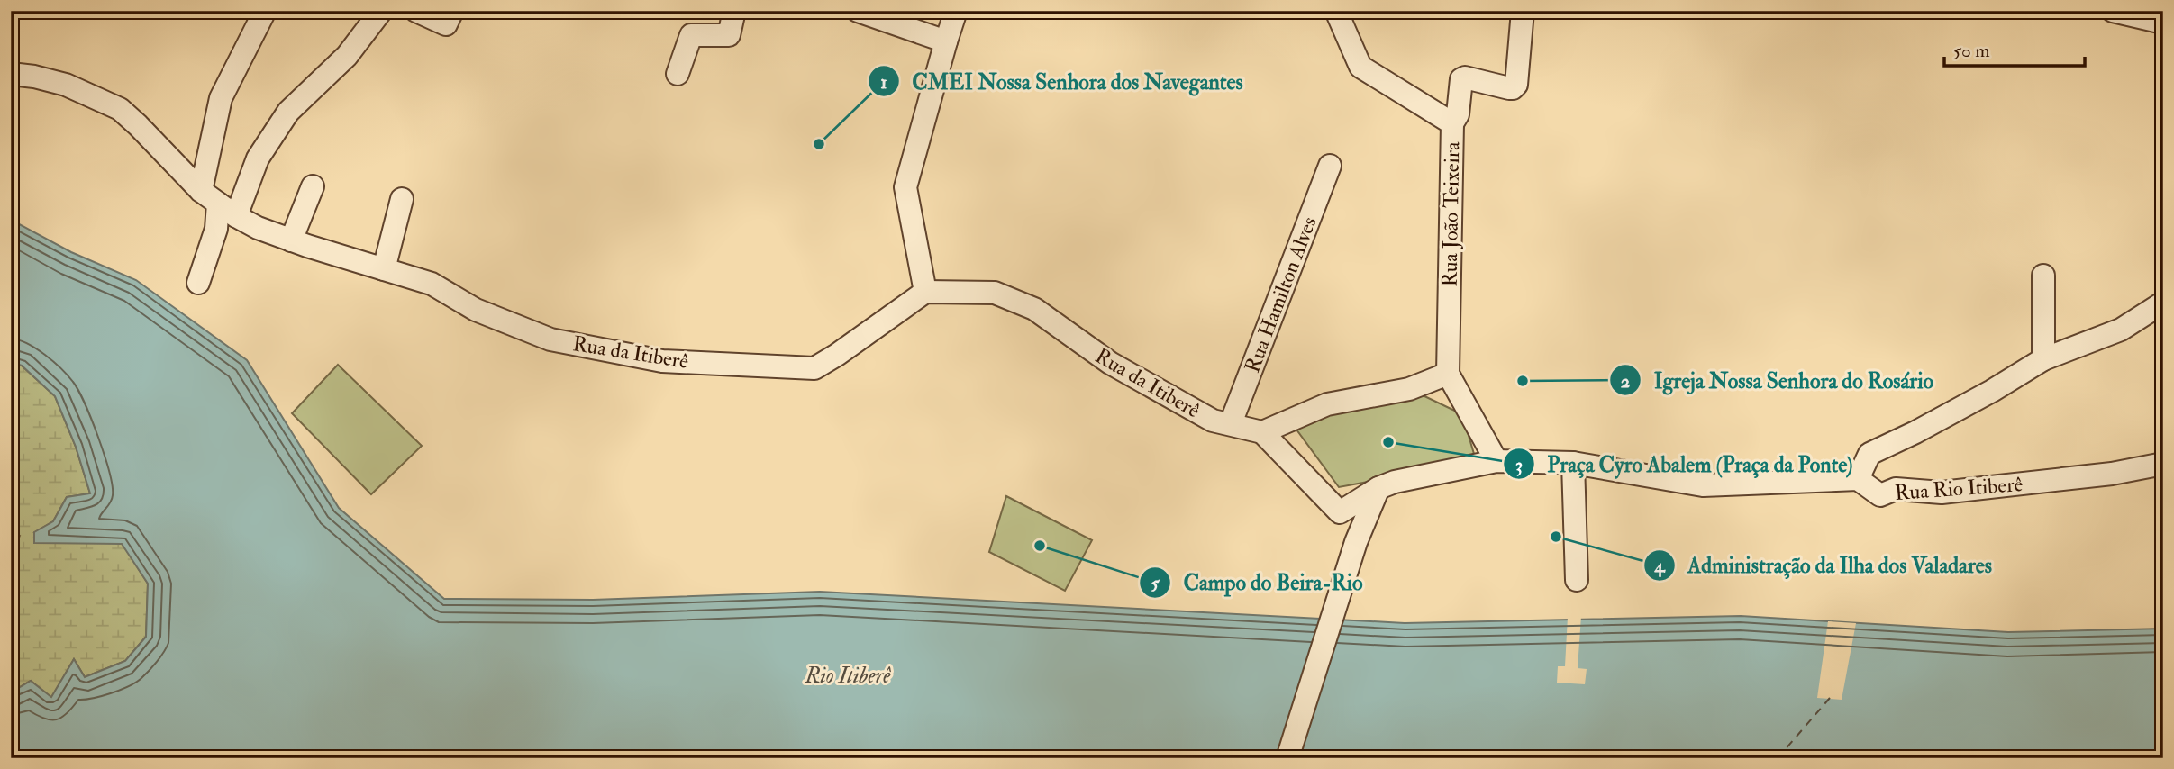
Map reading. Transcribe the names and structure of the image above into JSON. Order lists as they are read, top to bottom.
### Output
{
  "streets": {
    "street": [
      "Rua João Teixeira",
      "Rua Hamilton Alves",
      "Rua da Itiberê",
      "Rua Rio Itiberê"
    ]
  },
  "crossings": [
    ["Rua Hamilton Alves", "Rua da Itiberê"]
  ],
  "water": ["Rio Itiberê"],
  "places": [
    "CMEI Nossa Senhora dos Navegantes",
    "Igreja Nossa Senhora do Rosário",
    "Praça Cyro Abalem (Praça da Ponte)",
    "Administração da Ilha dos Valadares",
    "Campo do Beira-Rio"
  ],
  "scale_bar": "50 m"
}
